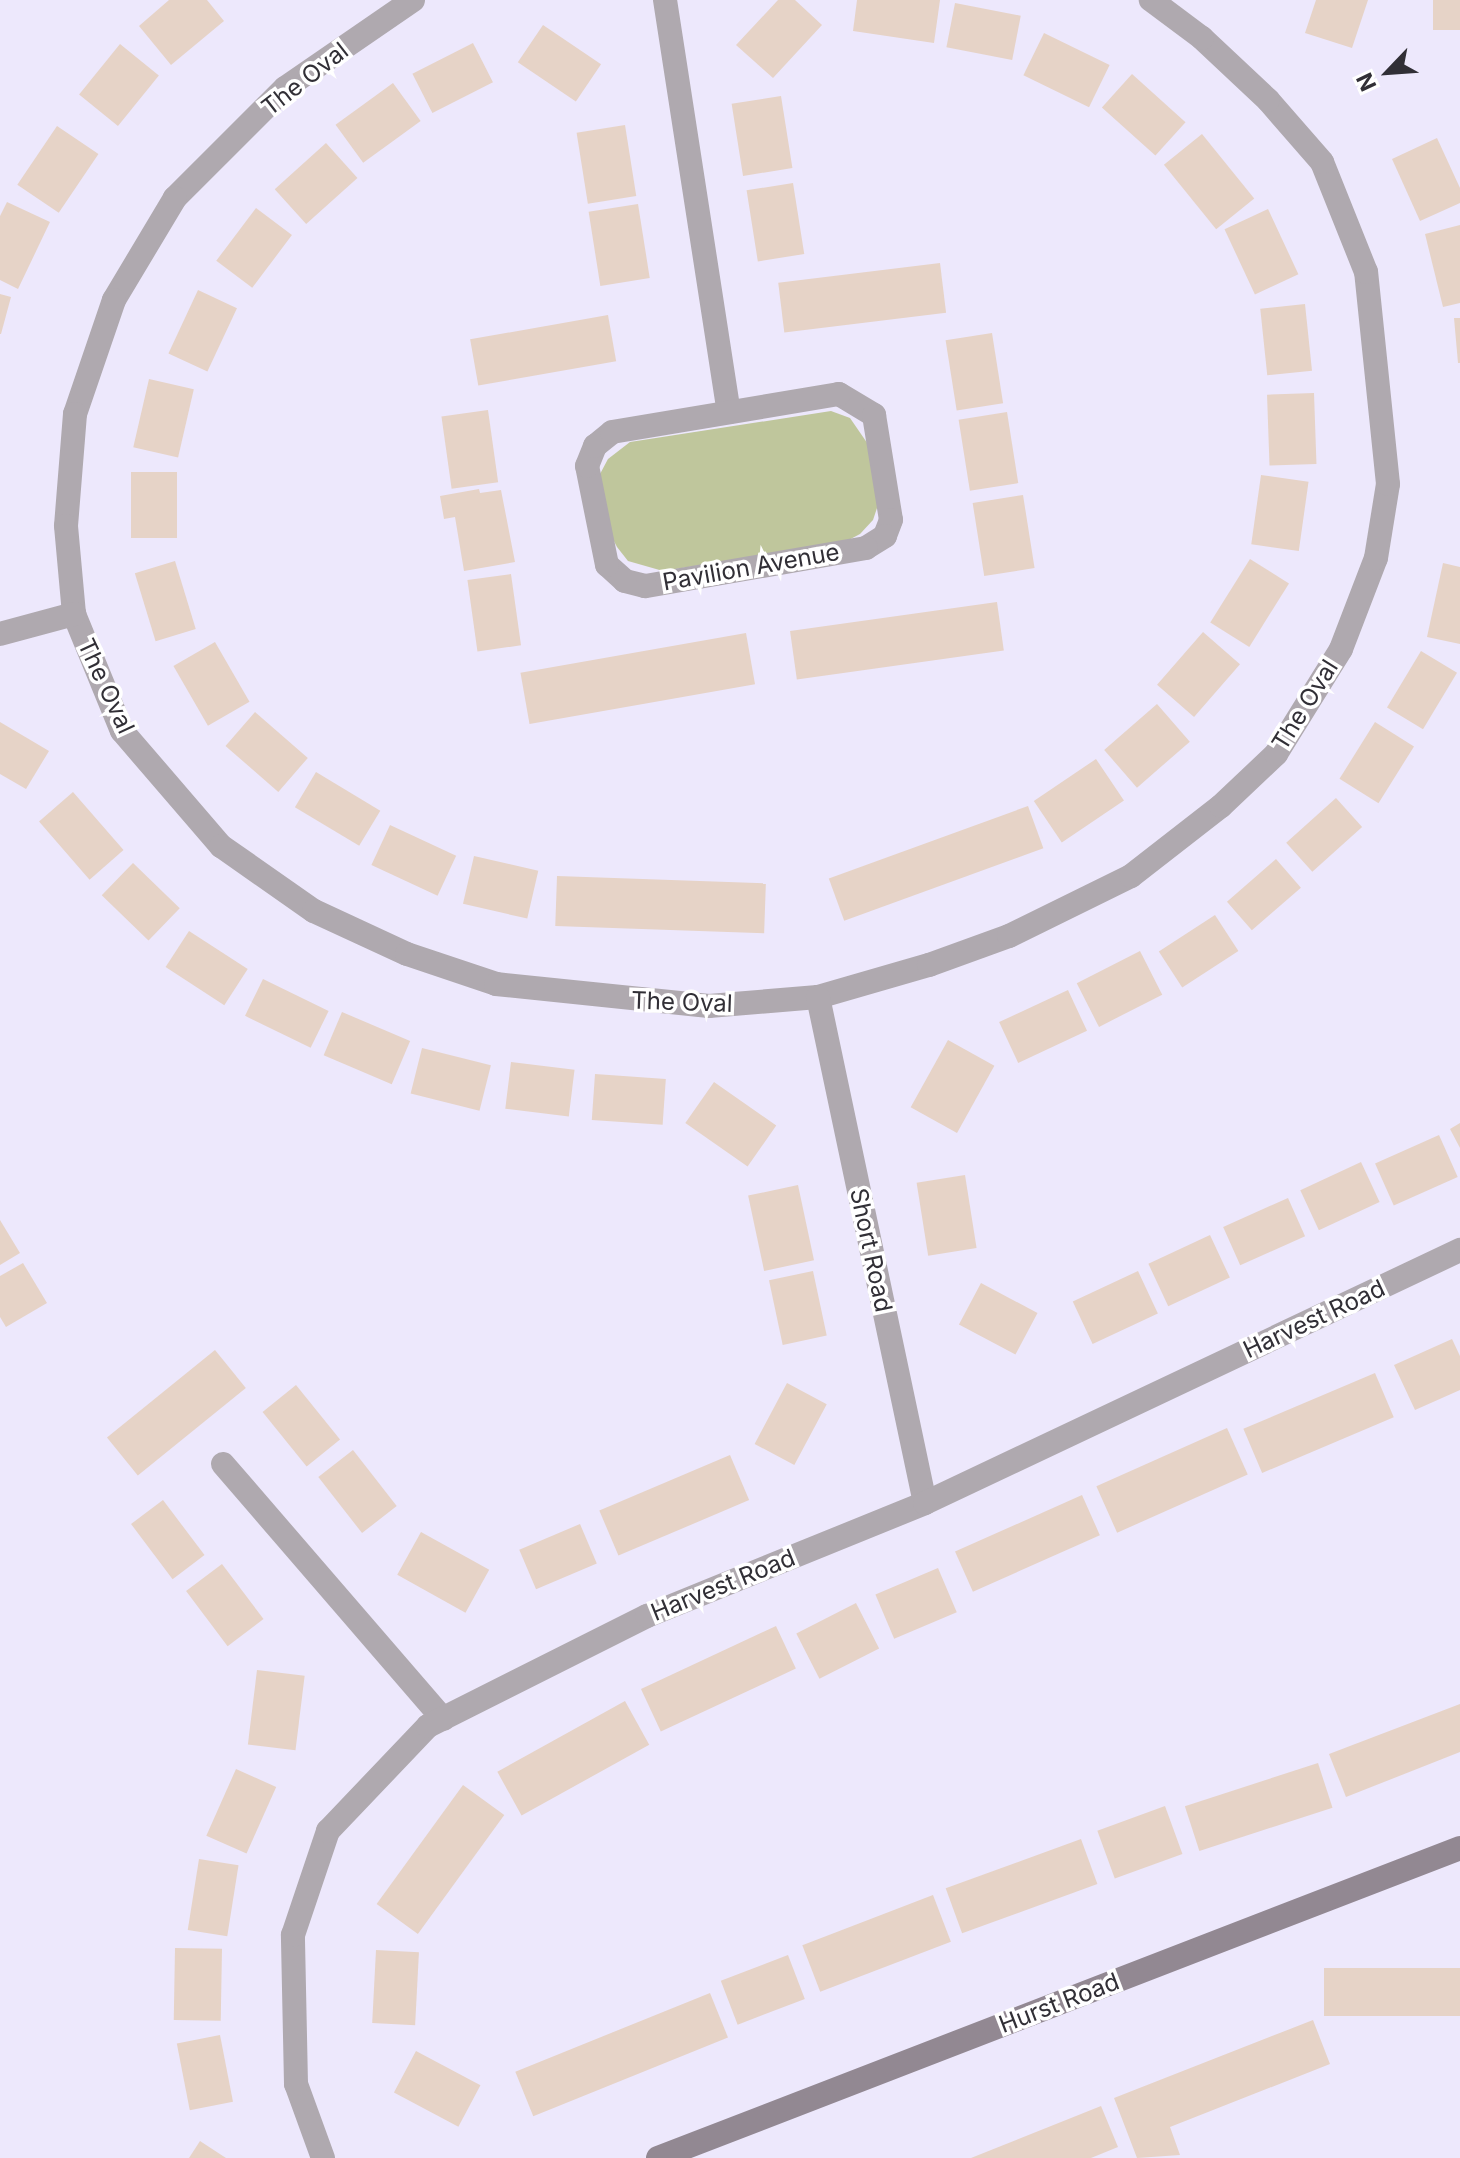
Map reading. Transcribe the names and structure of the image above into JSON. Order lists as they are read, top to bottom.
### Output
{
  "streets": {
    "street": [
      "The Oval",
      "Pavilion Avenue",
      "Short Road",
      "Harvest Road",
      "Hurst Road"
    ]
  },
  "crossings": [
    ["The Oval", "Short Road"],
    ["Short Road", "Harvest Road"]
  ],
  "north": "bottom left"
}
